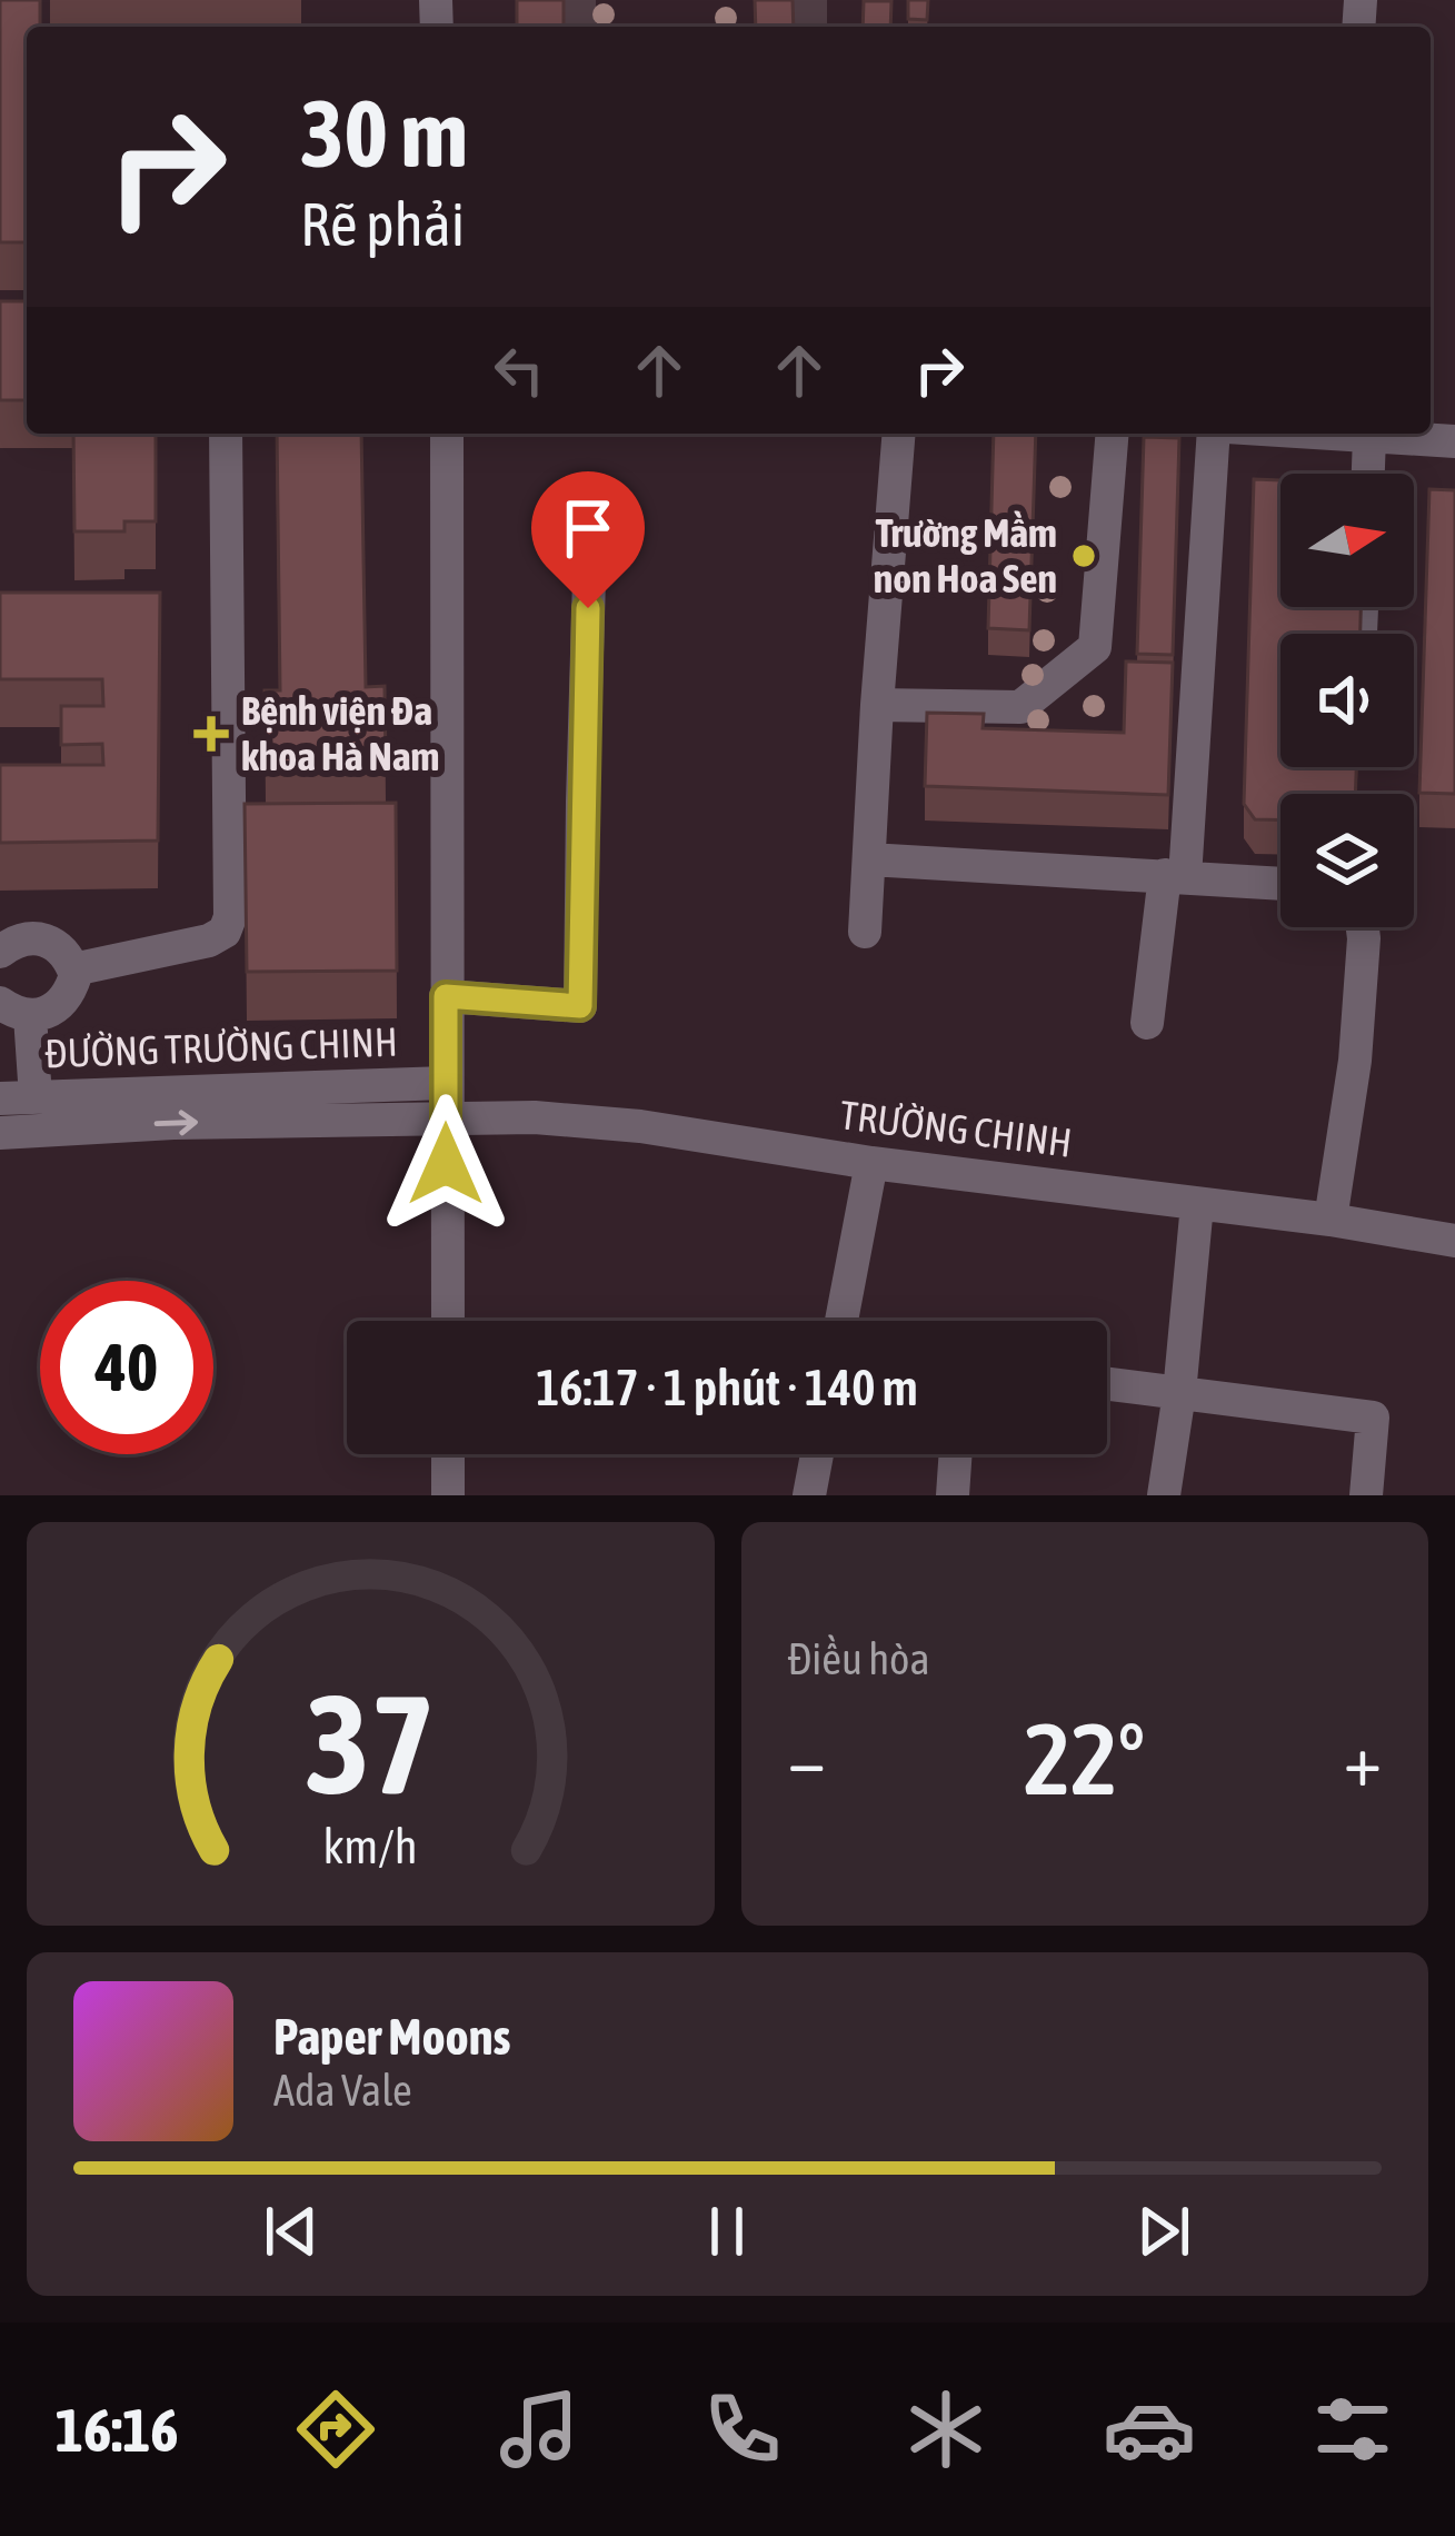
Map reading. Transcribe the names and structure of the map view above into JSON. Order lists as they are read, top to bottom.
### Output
{
  "streets": {
    "street": ["ĐƯỜNG TRƯỜNG CHINH", "TRƯỜNG CHINH"]
  },
  "crossings": [
    ["ĐƯỜNG TRƯỜNG CHINH", "TRƯỜNG CHINH"]
  ],
  "places": {
    "other": ["Trường Mầm non Hoa Sen"],
    "health": ["Bệnh viện Đa khoa Hà Nam"]
  },
  "north": "right",
  "page": {
    "turn": ["30 m", "Rẽ phải"],
    "limit": "40",
    "trip": "16:17 · 1 phút · 140 m",
    "tile": "Điều hòa",
    "heat": ["−", "22°", "+"],
    "song": ["Paper Moons", "Ada Vale"],
    "tabs": "16:16",
    "gauge": ["37", "km/h"]
  }
}
